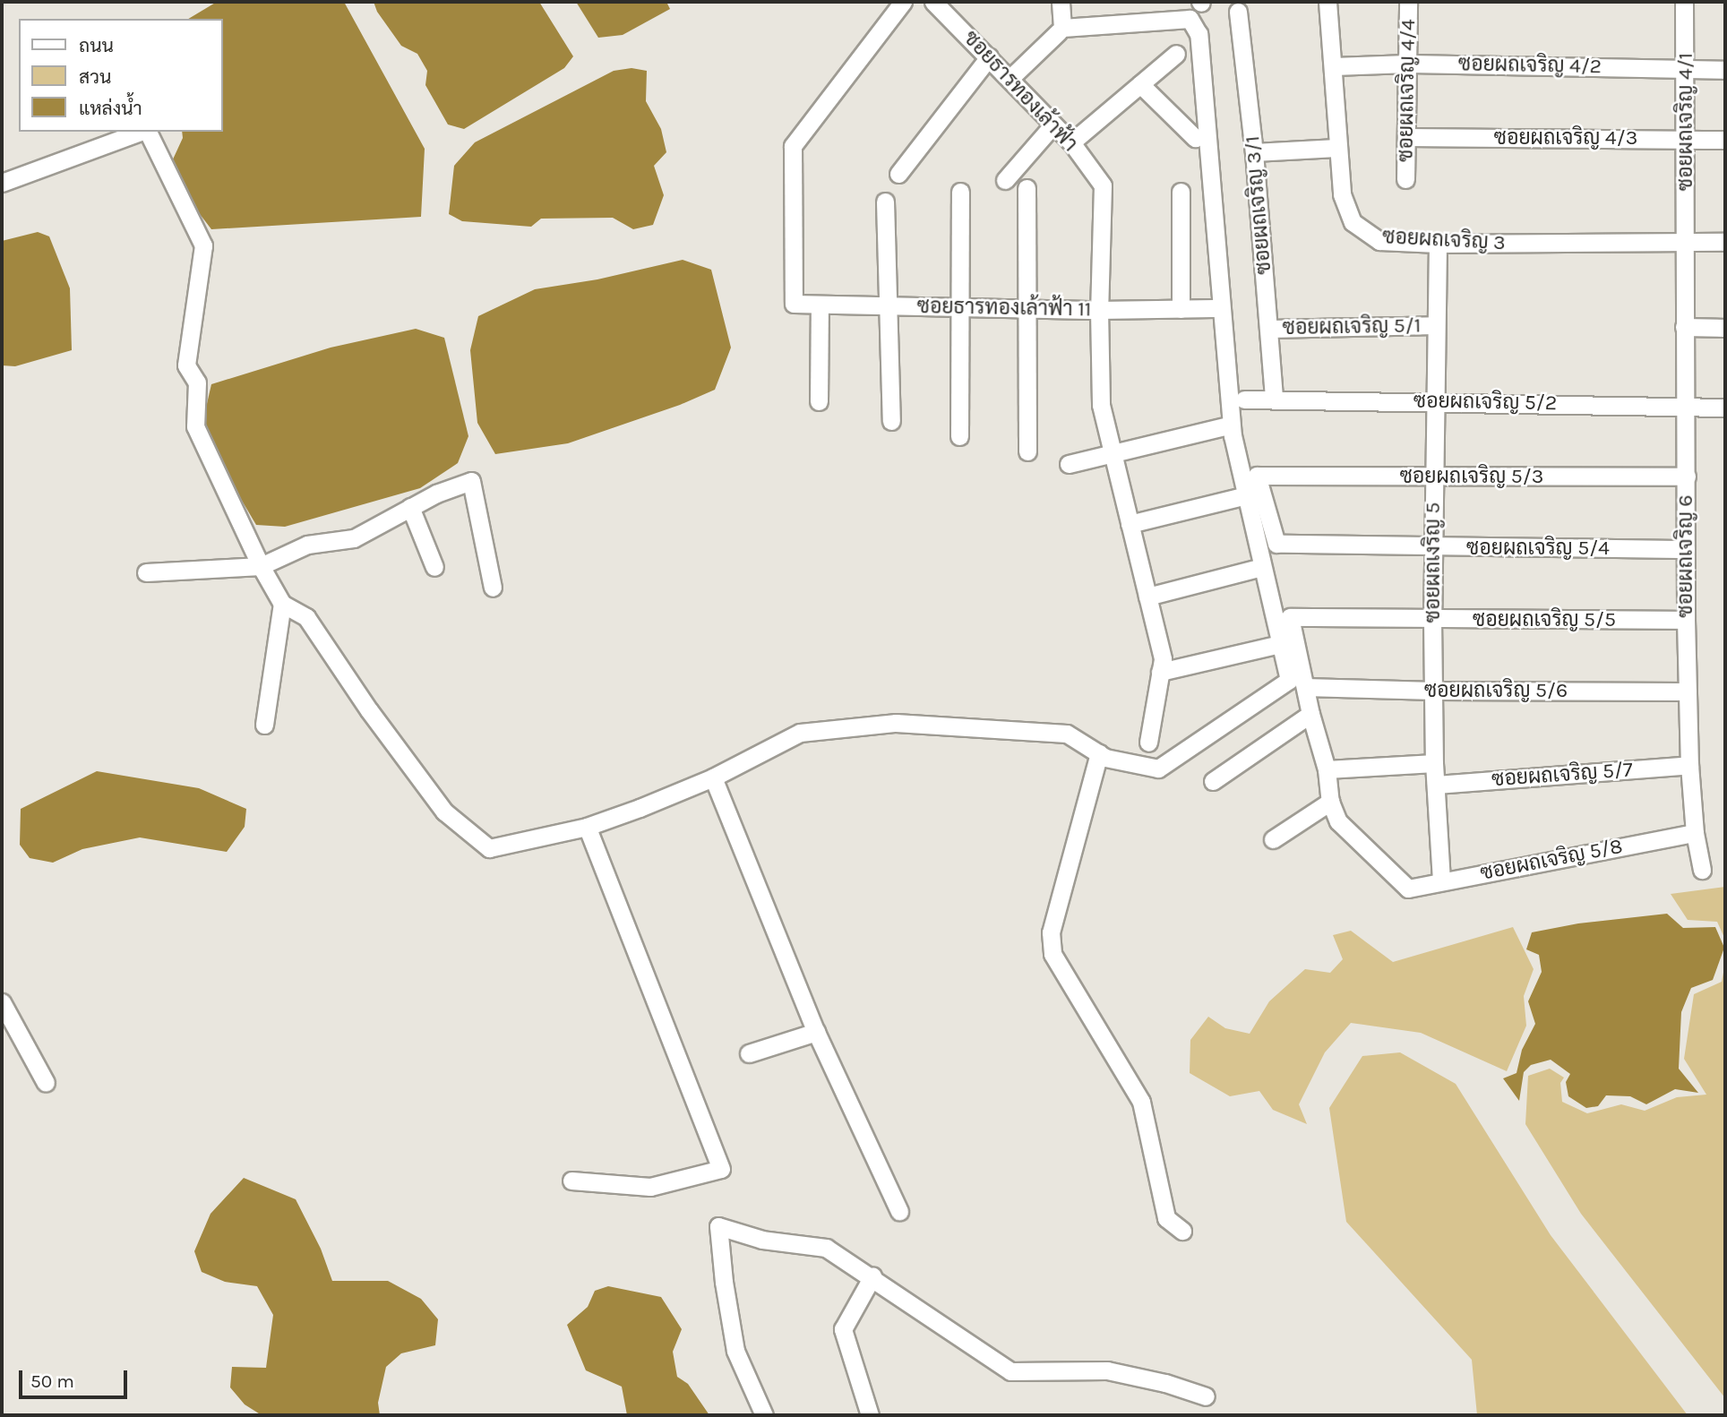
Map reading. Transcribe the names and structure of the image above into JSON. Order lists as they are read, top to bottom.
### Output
{
  "streets": {
    "street": [
      "ซอยผถเจริญ 4/2",
      "ซอยผถเจริญ 4/4",
      "ซอยธารทองเล้าฟ้า",
      "ซอยผถเจริญ 4/1",
      "ซอยผถเจริญ 4/3",
      "ซอยผถเจริญ 3/1",
      "ซอยผถเจริญ 3",
      "ซอยธารทองเล้าฟ้า 11",
      "ซอยผถเจริญ 5/1",
      "ซอยผถเจริญ 5/2",
      "ซอยผถเจริญ 5/3",
      "ซอยผถเจริญ 5/4",
      "ซอยผถเจริญ 6",
      "ซอยผถเงริญ 5",
      "ซอยผถเจริญ 5/5",
      "ซอยผถเจริญ 5/6",
      "ซอยผถเจริญ 5/7",
      "ซอยผถเจริญ 5/8"
    ]
  },
  "crossings": [
    ["ซอยผถเจริญ 4/2", "ซอยผถเจริญ 4/4"],
    ["ซอยผถเจริญ 4/2", "ซอยผถเจริญ 4/1"],
    ["ซอยผถเจริญ 4/2", "ซอยผถเจริญ 3"],
    ["ซอยผถเจริญ 4/4", "ซอยผถเจริญ 4/3"],
    ["ซอยธารทองเล้าฟ้า", "ซอยธารทองเล้าฟ้า 11"],
    ["ซอยผถเจริญ 4/1", "ซอยผถเจริญ 4/3"],
    ["ซอยผถเจริญ 4/1", "ซอยผถเจริญ 3"],
    ["ซอยผถเจริญ 4/1", "ซอยผถเจริญ 6"],
    ["ซอยผถเจริญ 3/1", "ซอยผถเจริญ 5/1"],
    ["ซอยผถเจริญ 3/1", "ซอยผถเจริญ 5/2"],
    ["ซอยผถเจริญ 3", "ซอยผถเจริญ 6"],
    ["ซอยผถเจริญ 3", "ซอยผถเงริญ 5"],
    ["ซอยผถเจริญ 5/1", "ซอยผถเงริญ 5"],
    ["ซอยผถเจริญ 5/2", "ซอยผถเจริญ 6"],
    ["ซอยผถเจริญ 5/2", "ซอยผถเงริญ 5"],
    ["ซอยผถเจริญ 5/3", "ซอยผถเจริญ 5/4"],
    ["ซอยผถเจริญ 5/3", "ซอยผถเจริญ 6"],
    ["ซอยผถเจริญ 5/3", "ซอยผถเงริญ 5"],
    ["ซอยผถเจริญ 5/4", "ซอยผถเจริญ 6"],
    ["ซอยผถเจริญ 5/4", "ซอยผถเงริญ 5"],
    ["ซอยผถเจริญ 6", "ซอยผถเจริญ 5/5"],
    ["ซอยผถเจริญ 6", "ซอยผถเจริญ 5/6"],
    ["ซอยผถเจริญ 6", "ซอยผถเจริญ 5/7"],
    ["ซอยผถเจริญ 6", "ซอยผถเจริญ 5/8"],
    ["ซอยผถเงริญ 5", "ซอยผถเจริญ 5/5"],
    ["ซอยผถเงริญ 5", "ซอยผถเจริญ 5/6"],
    ["ซอยผถเงริญ 5", "ซอยผถเจริญ 5/7"],
    ["ซอยผถเงริญ 5", "ซอยผถเจริญ 5/8"],
    ["ซอยผถเจริญ 5/5", "ซอยผถเจริญ 5/6"]
  ],
  "legend": ["ถนน", "สวน", "แหล่งน้ำ"],
  "scale_bar": "50 m"
}
